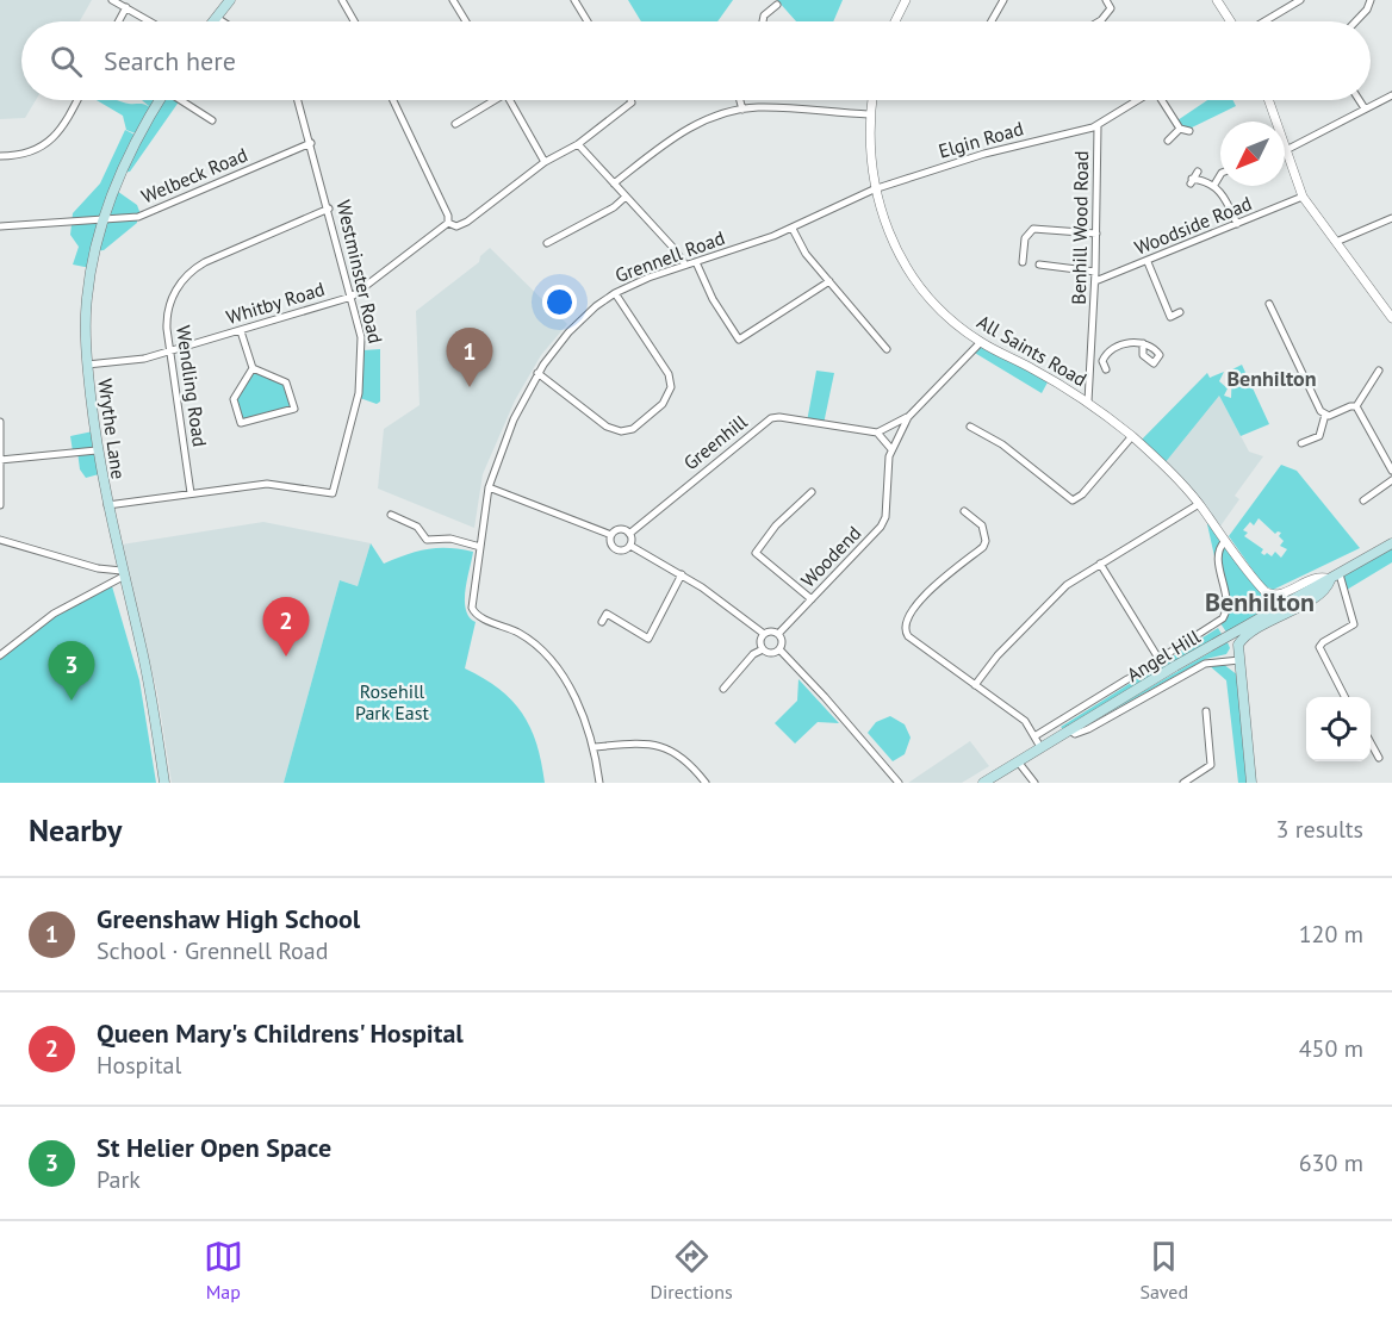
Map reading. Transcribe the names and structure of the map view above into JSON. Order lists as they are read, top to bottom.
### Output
{
  "streets": {
    "main road": ["Wrythe Lane", "Angel Hill"],
    "street": [
      "Elgin Road",
      "Welbeck Road",
      "Woodside Road",
      "Benhill Wood Road",
      "Grennell Road",
      "Westminster Road",
      "Whitby Road",
      "All Saints Road",
      "Wendling Road",
      "Greenhill",
      "Woodend"
    ]
  },
  "crossings": [
    ["Elgin Road", "Benhill Wood Road"],
    ["Elgin Road", "Grennell Road"],
    ["Elgin Road", "All Saints Road"],
    ["Welbeck Road", "Westminster Road"],
    ["Welbeck Road", "Wrythe Lane"],
    ["Woodside Road", "Benhill Wood Road"],
    ["Benhill Wood Road", "All Saints Road"],
    ["Grennell Road", "All Saints Road"],
    ["Westminster Road", "Whitby Road"],
    ["Westminster Road", "Wendling Road"],
    ["Westminster Road", "Wrythe Lane"],
    ["Whitby Road", "Wendling Road"],
    ["Whitby Road", "Wrythe Lane"],
    ["All Saints Road", "Woodend"],
    ["All Saints Road", "Angel Hill"],
    ["Greenhill", "Woodend"]
  ],
  "districts": ["Benhilton", "Benhilton"],
  "parks": ["Rosehill Park East"],
  "north": "bottom left",
  "page": {
    "search": "Search here",
    "pins": ["1", "2", "3"],
    "heading": ["Nearby", "3 results"],
    "list": [
      {
        "mark": "1",
        "name": "Greenshaw High School",
        "note": "School · Grennell Road",
        "value": "120 m"
      },
      {
        "mark": "2",
        "name": "Queen Mary's Childrens' Hospital",
        "note": "Hospital",
        "value": "450 m"
      },
      {
        "mark": "3",
        "name": "St Helier Open Space",
        "note": "Park",
        "value": "630 m"
      }
    ],
    "nav": ["Map", "Directions", "Saved"]
  }
}
